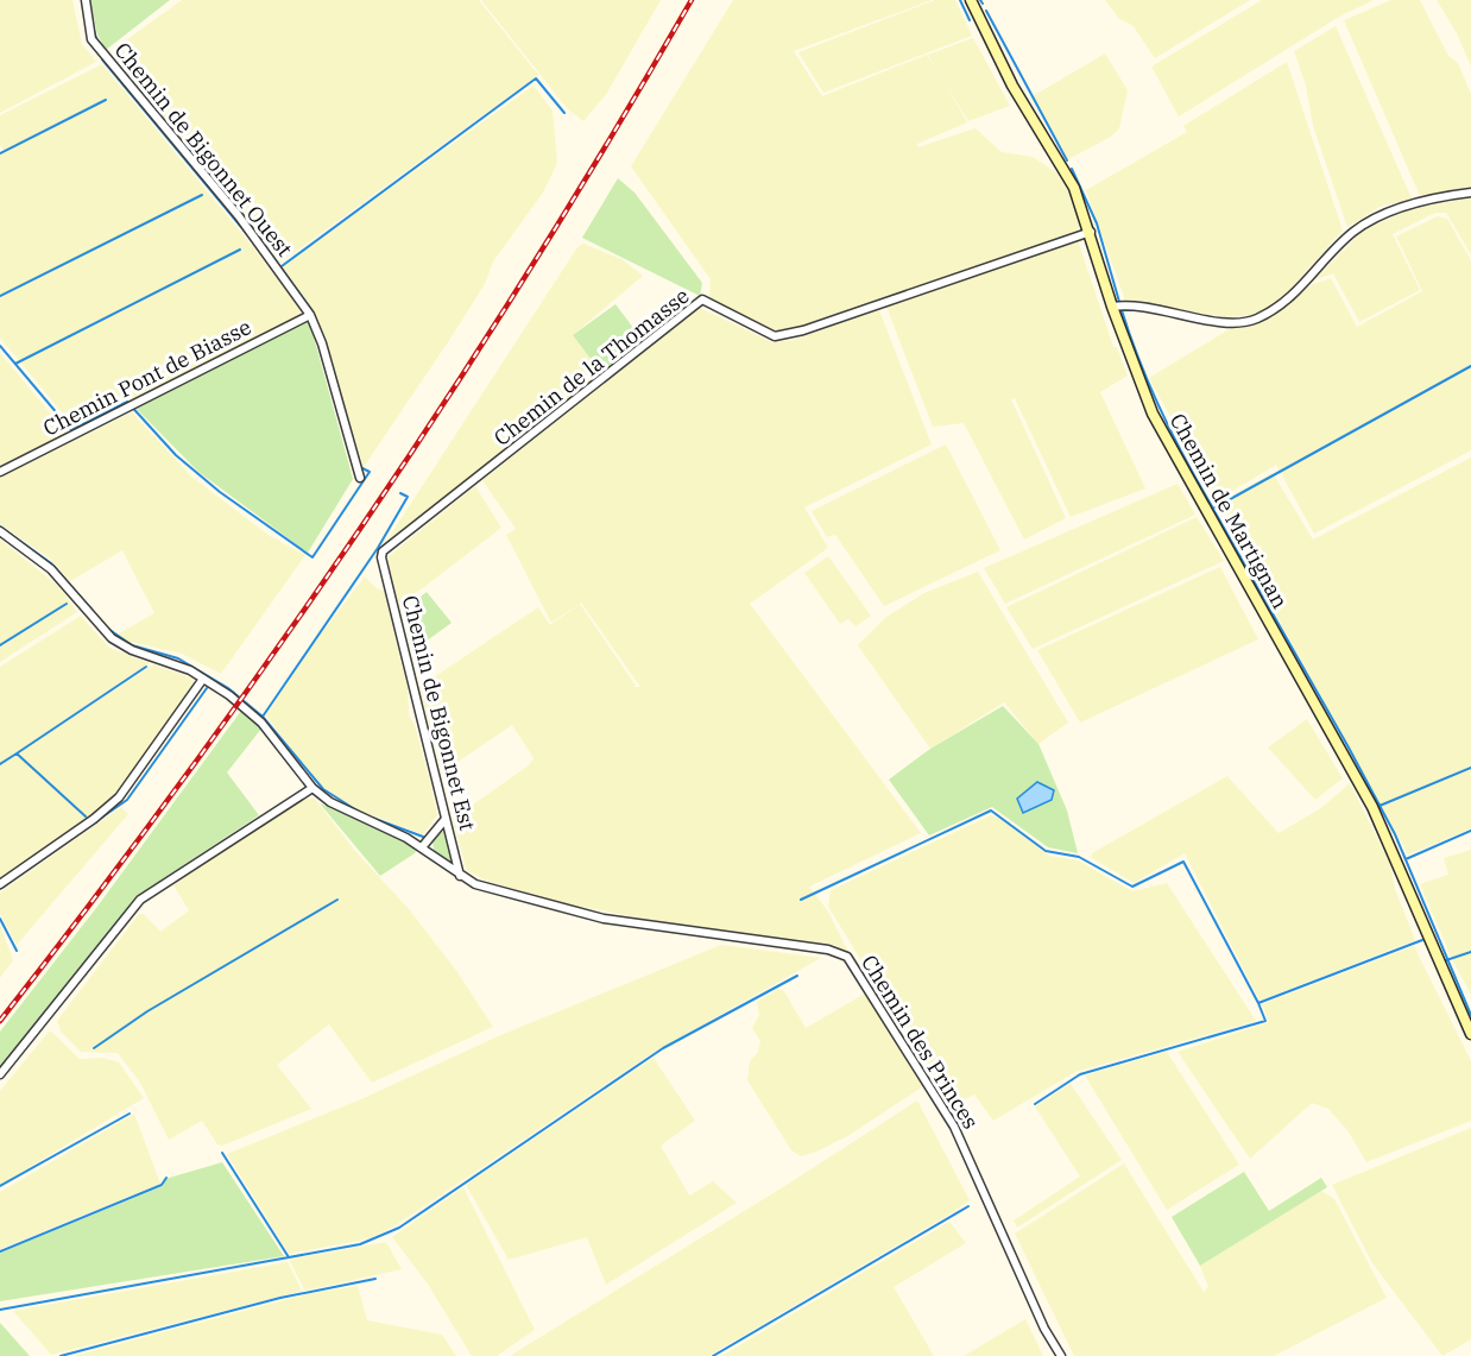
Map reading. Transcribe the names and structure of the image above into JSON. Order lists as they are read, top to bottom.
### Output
{
  "streets": {
    "main road": ["Chemin de Martignan"],
    "street": [
      "Chemin de Bigonnet Ouest",
      "Chemin de la Thomasse",
      "Chemin Pont de Biasse",
      "Chemin de Bigonnet Est",
      "Chemin des Princes"
    ]
  },
  "crossings": [
    ["Chemin de Bigonnet Ouest", "Chemin Pont de Biasse"],
    ["Chemin de la Thomasse", "Chemin de Martignan"],
    ["Chemin de la Thomasse", "Chemin de Bigonnet Est"],
    ["Chemin de Bigonnet Est", "Chemin des Princes"]
  ]
}
